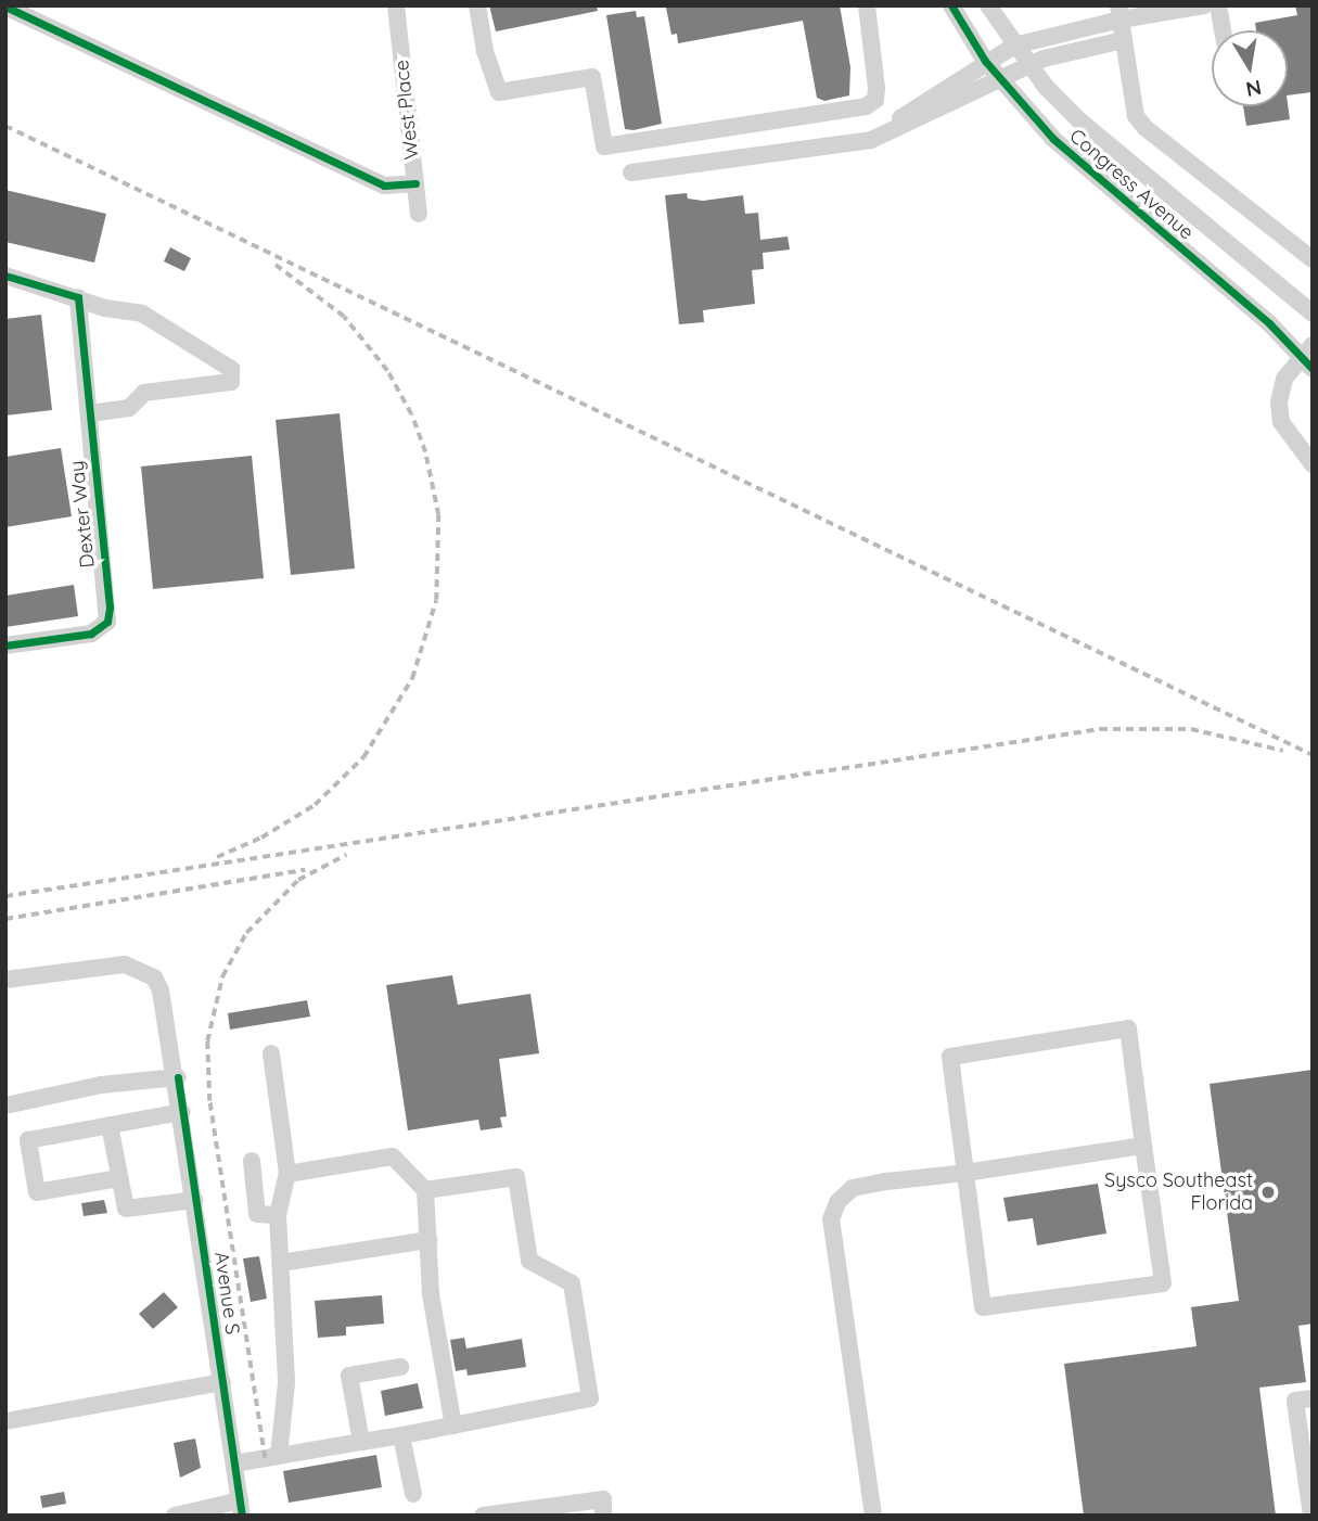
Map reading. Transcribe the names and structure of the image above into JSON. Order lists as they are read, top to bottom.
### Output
{
  "streets": {
    "street": [
      "West Place",
      "Congress Avenue",
      "Dexter Way",
      "Avenue S"
    ]
  },
  "places": ["Sysco Southeast Florida"],
  "north": "bottom"
}
